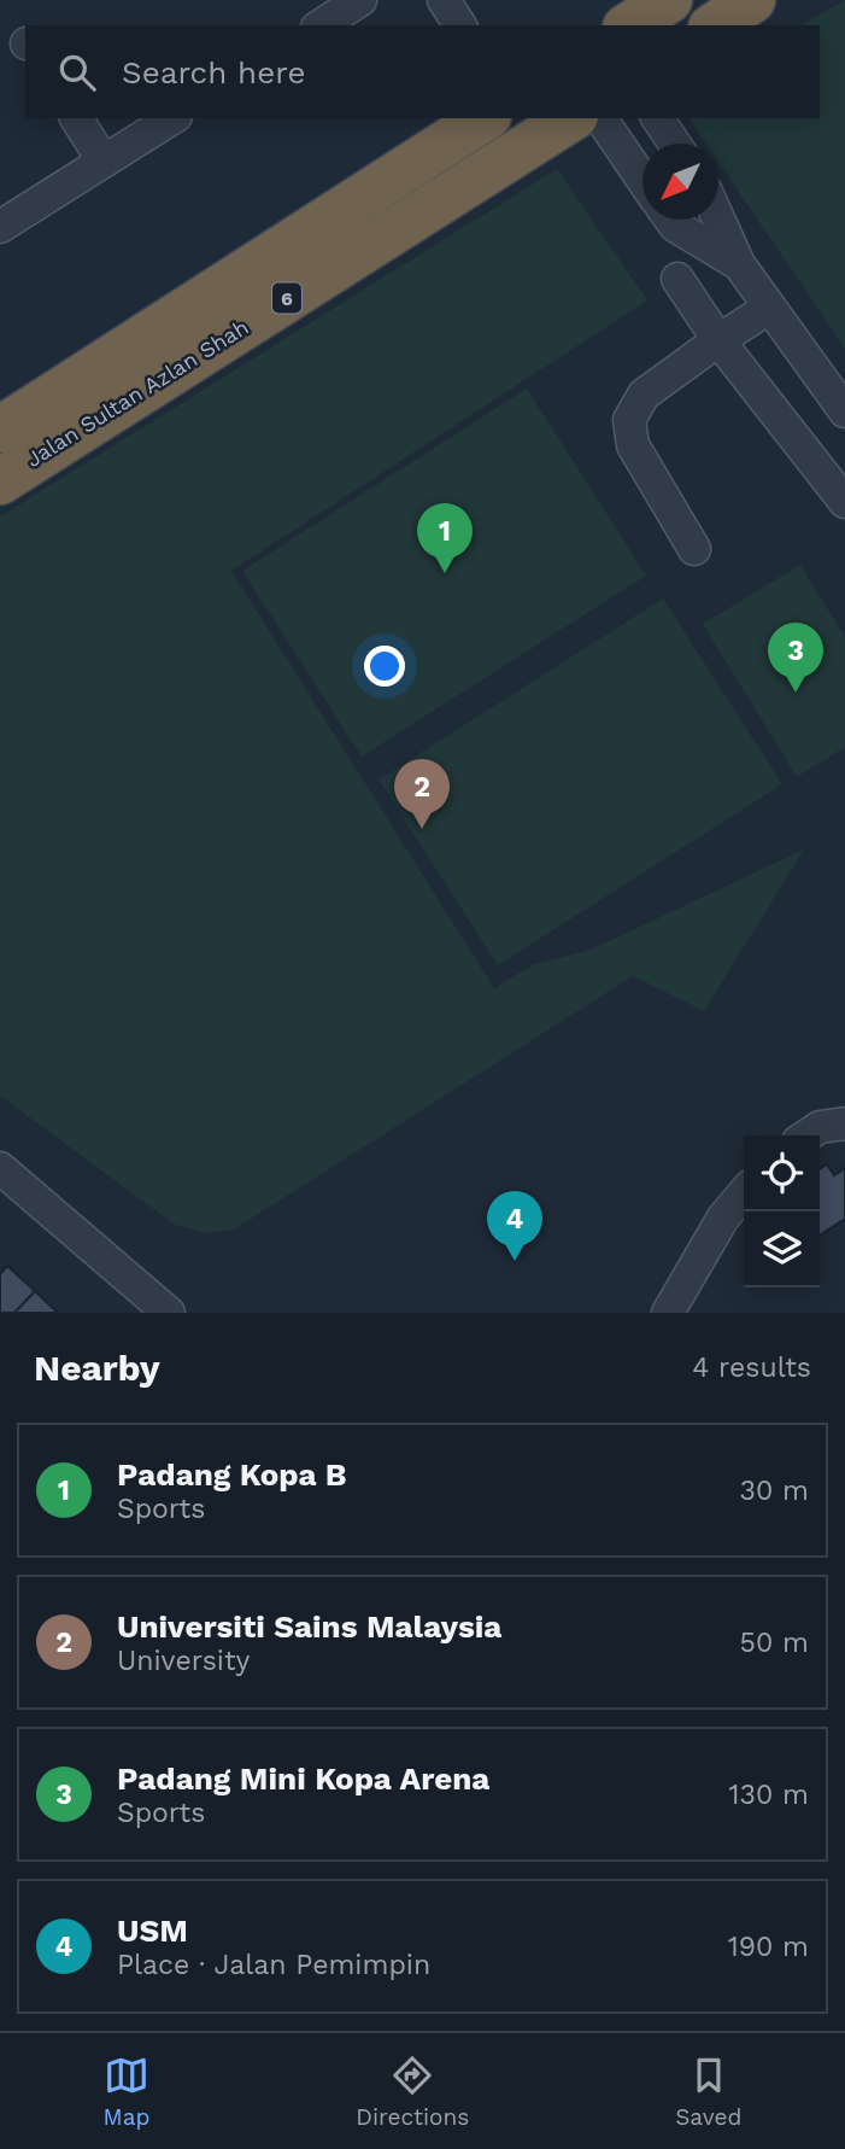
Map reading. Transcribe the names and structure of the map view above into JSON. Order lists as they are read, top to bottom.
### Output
{
  "streets": {
    "highway": ["6", "Jalan Sultan Azlan Shah"]
  },
  "north": "bottom left",
  "page": {
    "search": "Search here",
    "pins": [
      "1",
      "3",
      "2",
      "4"
    ],
    "heading": ["Nearby", "4 results"],
    "list": [
      {
        "mark": "1",
        "name": "Padang Kopa B",
        "note": "Sports",
        "value": "30 m"
      },
      {
        "mark": "2",
        "name": "Universiti Sains Malaysia",
        "note": "University",
        "value": "50 m"
      },
      {
        "mark": "3",
        "name": "Padang Mini Kopa Arena",
        "note": "Sports",
        "value": "130 m"
      },
      {
        "mark": "4",
        "name": "USM",
        "note": "Place · Jalan Pemimpin",
        "value": "190 m"
      }
    ],
    "nav": ["Map", "Directions", "Saved"]
  }
}
